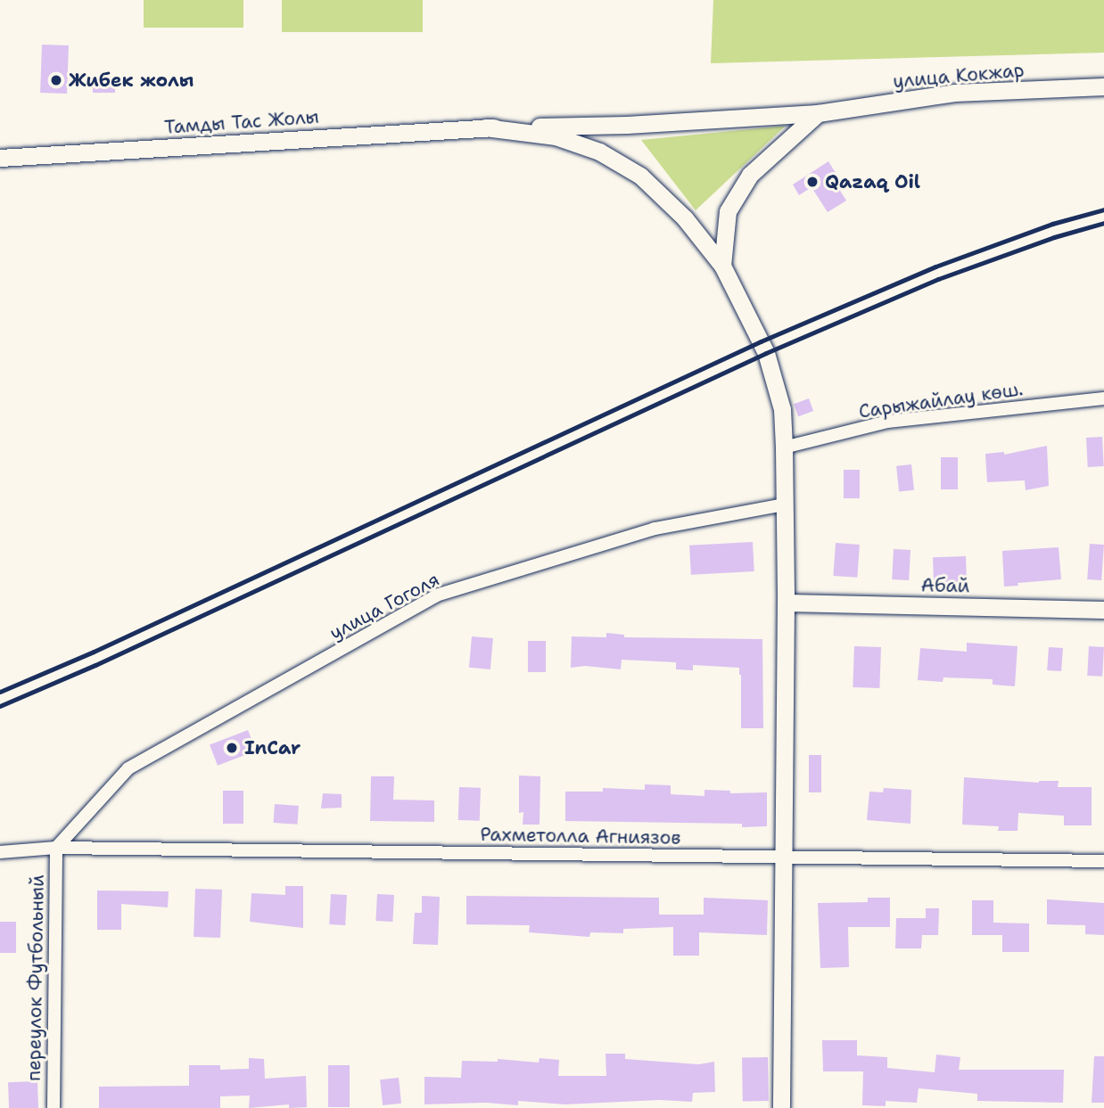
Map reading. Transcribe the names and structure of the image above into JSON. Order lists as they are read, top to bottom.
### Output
{
  "streets": {
    "main road": ["улица Кокжар", "Тамды Тас Жолы", "Абай"],
    "street": [
      "Сарыжайлау көш.",
      "улица Гоголя",
      "Рахметолла Агниязов",
      "переулок Футбольный"
    ]
  },
  "crossings": [
    ["улица Кокжар", "Тамды Тас Жолы"],
    ["улица Гоголя", "Рахметолла Агниязов"],
    ["улица Гоголя", "переулок Футбольный"],
    ["Рахметолла Агниязов", "переулок Футбольный"]
  ],
  "places": ["Жибек жолы", "Qazaq Oil", "InCar"]
}
